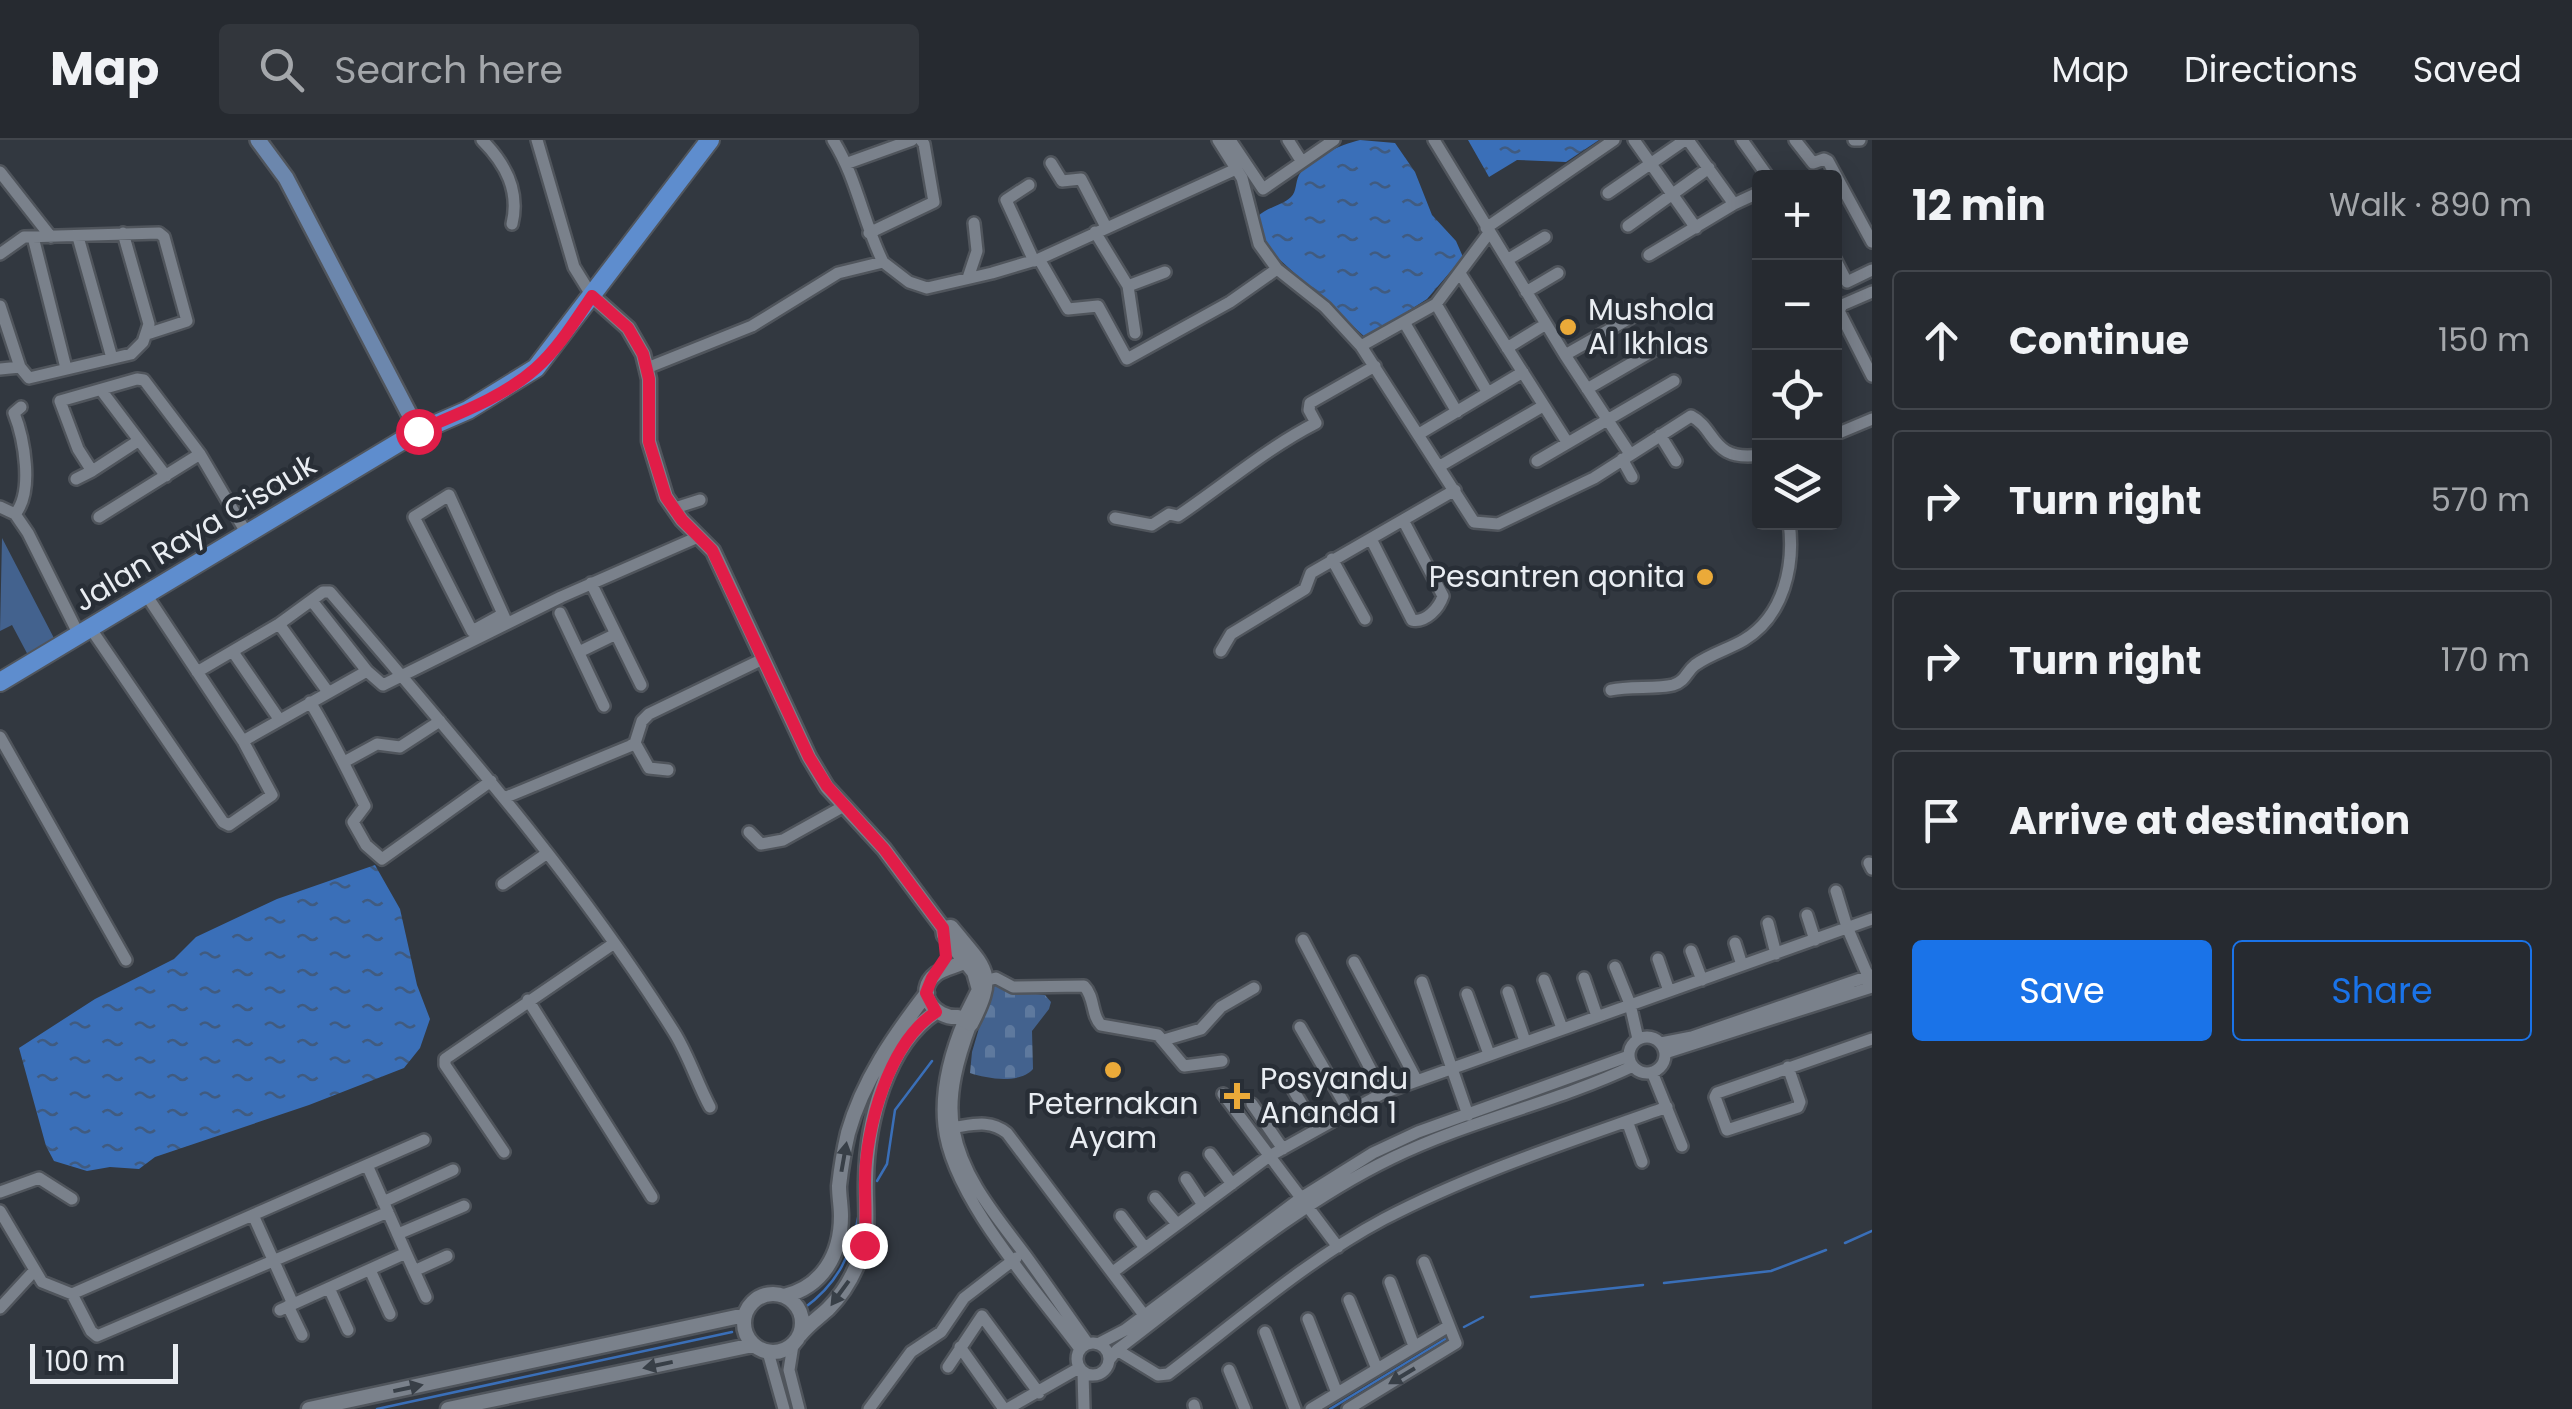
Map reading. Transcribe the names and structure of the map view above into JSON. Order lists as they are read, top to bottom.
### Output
{
  "streets": {
    "main road": ["Jalan Raya Cisauk"]
  },
  "places": {
    "other": ["Mushola Al Ikhlas", "Pesantren qonita", "Peternakan Ayam"],
    "health": ["Posyandu Ananda 1"]
  },
  "scale_bar": "100 m",
  "page": {
    "header": "Map",
    "search": "Search here",
    "nav": ["Map", "Directions", "Saved"],
    "heading": ["12 min", "Walk · 890 m"],
    "map_buttons": ["+", "−"],
    "list": [
      ["Continue", "150 m"],
      ["Turn right", "570 m"],
      ["Turn right", "170 m"],
      "Arrive at destination"
    ],
    "buttons": ["Save", "Share"],
    "scale": "100 m"
  }
}
